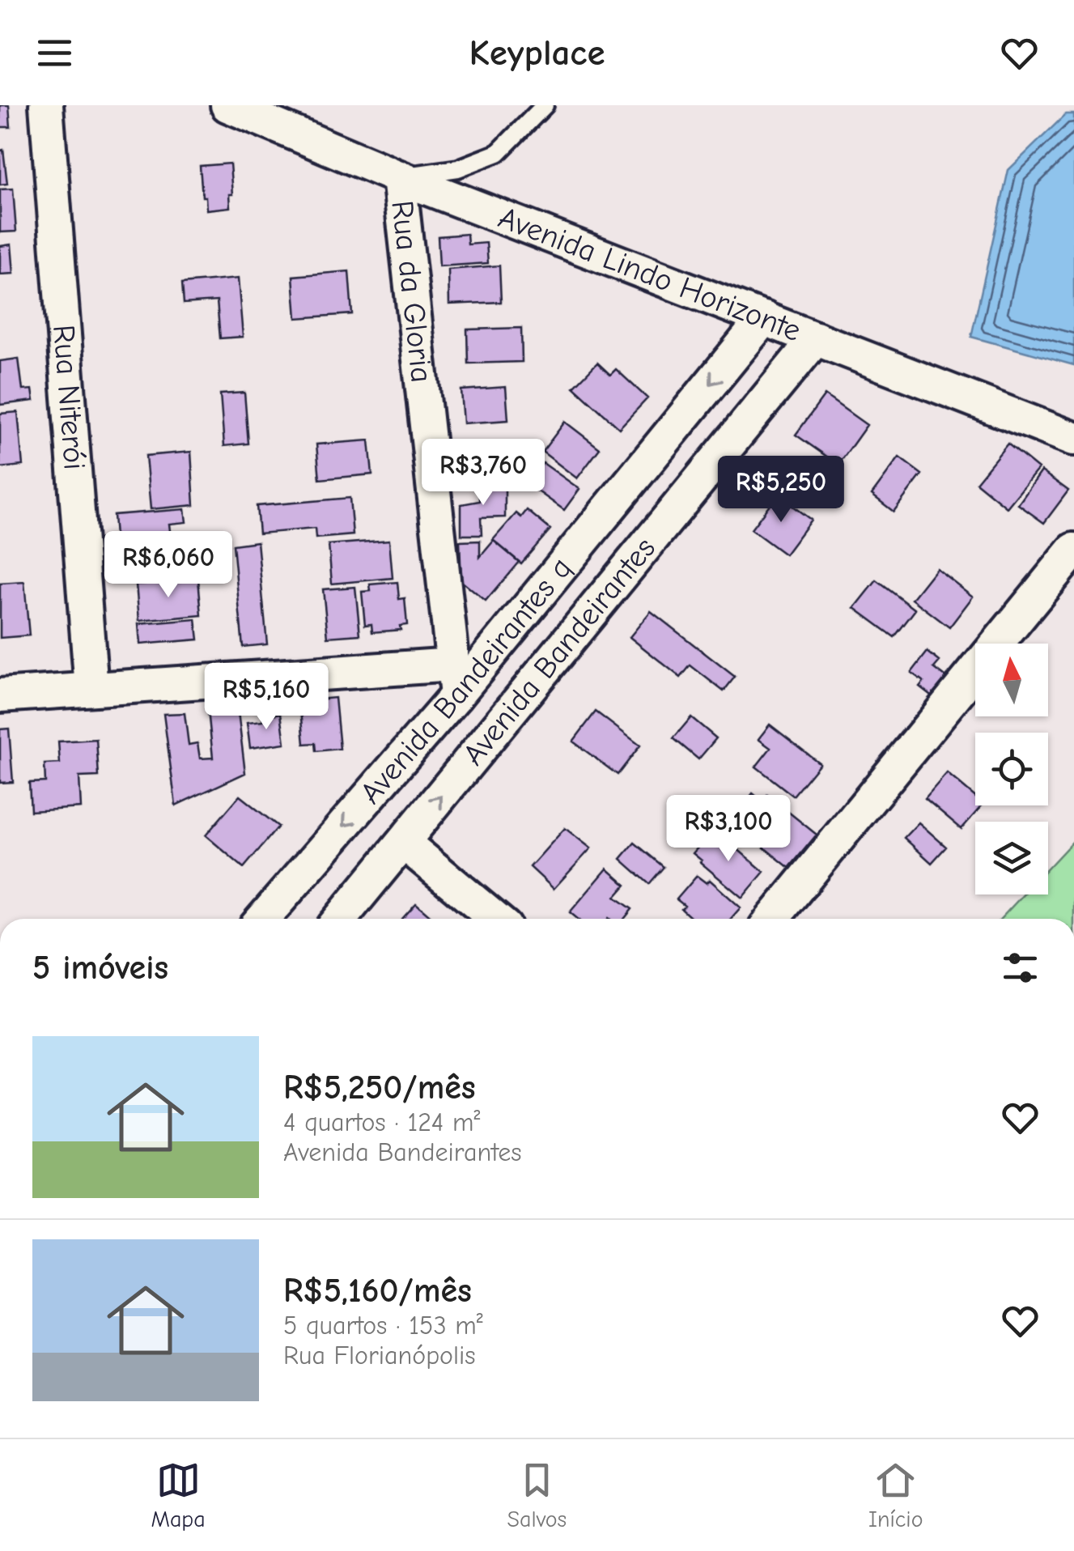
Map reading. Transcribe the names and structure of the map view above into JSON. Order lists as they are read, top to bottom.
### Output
{
  "streets": {
    "street": [
      "Avenida Lindo Horizonte",
      "Rua da Gloria",
      "Rua Niterói",
      "Avenida Bandeirantes",
      "Avenida Bandeirantes q"
    ]
  },
  "crossings": [
    ["Avenida Lindo Horizonte", "Rua da Gloria"],
    ["Avenida Lindo Horizonte", "Avenida Bandeirantes"],
    ["Avenida Lindo Horizonte", "Avenida Bandeirantes q"],
    ["Rua da Gloria", "Avenida Bandeirantes q"]
  ],
  "one_way": ["Avenida Bandeirantes", "Avenida Bandeirantes q"],
  "north": "top",
  "page": {
    "header": "Keyplace",
    "price": [
      "R$3,760",
      "R$5,250",
      "R$6,060",
      "R$5,160",
      "R$3,100"
    ],
    "heading": "5 imóveis",
    "list": [
      {
        "name": "R$5,250/mês",
        "note": "4 quartos · 124 m² · Avenida Bandeirantes"
      },
      {
        "name": "R$5,160/mês",
        "note": "5 quartos · 153 m² · Rua Florianópolis"
      }
    ],
    "tabs": ["Mapa", "Salvos", "Início"]
  }
}
